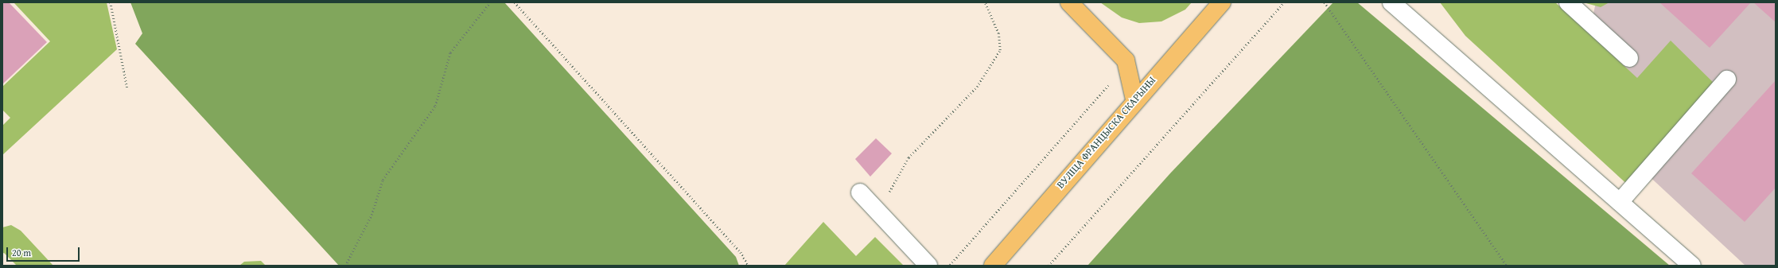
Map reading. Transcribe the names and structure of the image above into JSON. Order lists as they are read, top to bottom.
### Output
{
  "streets": {
    "main road": ["ВУЛІЦА ФРАНЦЫСКА СКАРЫНЫ"]
  },
  "scale_bar": "20 m"
}
